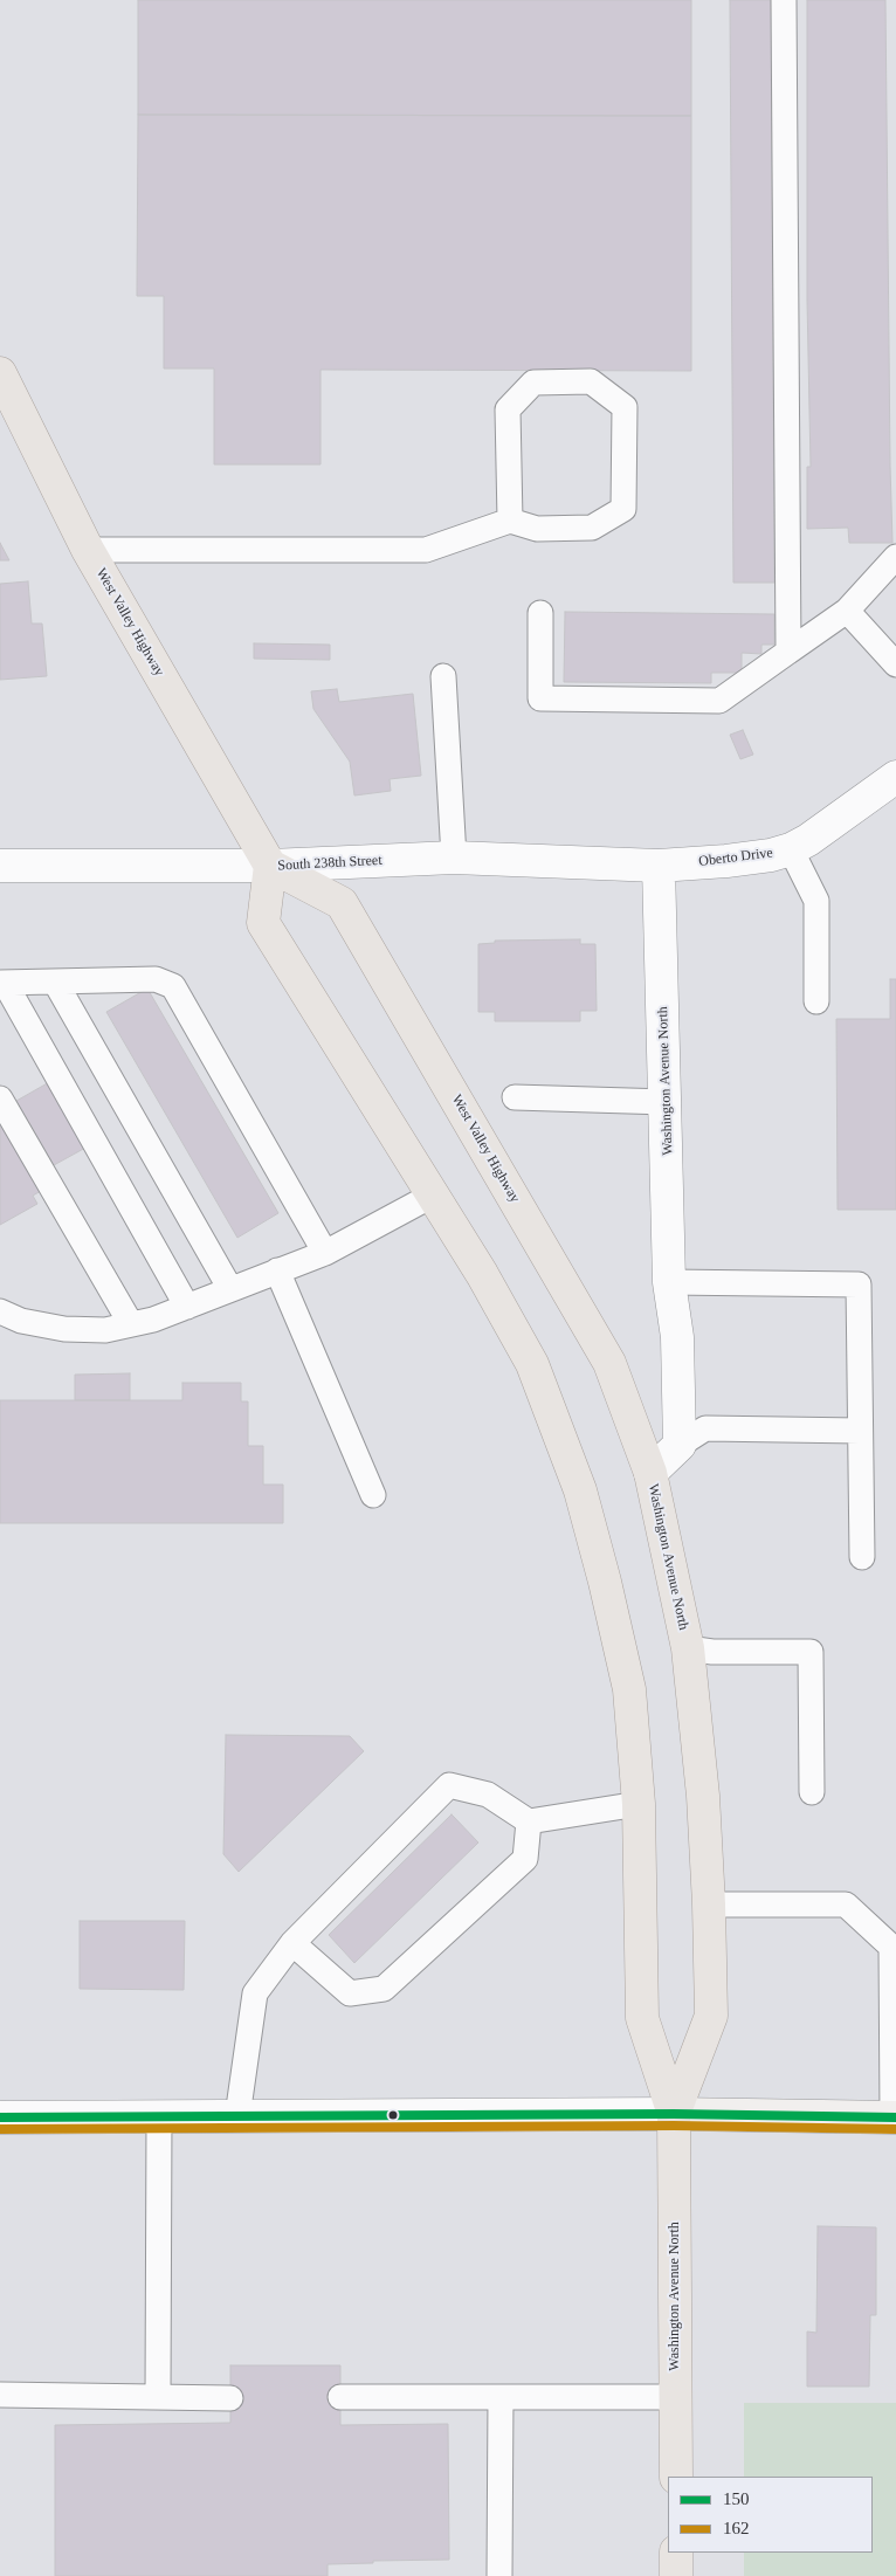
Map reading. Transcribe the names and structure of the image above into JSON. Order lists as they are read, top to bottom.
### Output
{
  "streets": {
    "main road": ["West Valley Highway", "Washington Avenue North"],
    "street": ["Oberto Drive", "South 238th Street"]
  },
  "crossings": [
    ["West Valley Highway", "South 238th Street"],
    ["West Valley Highway", "Washington Avenue North"],
    ["Oberto Drive", "South 238th Street"],
    ["Oberto Drive", "Washington Avenue North"],
    ["South 238th Street", "Washington Avenue North"]
  ],
  "lines": ["transit line 150", "transit line 162"],
  "legend": ["150", "162"]
}
